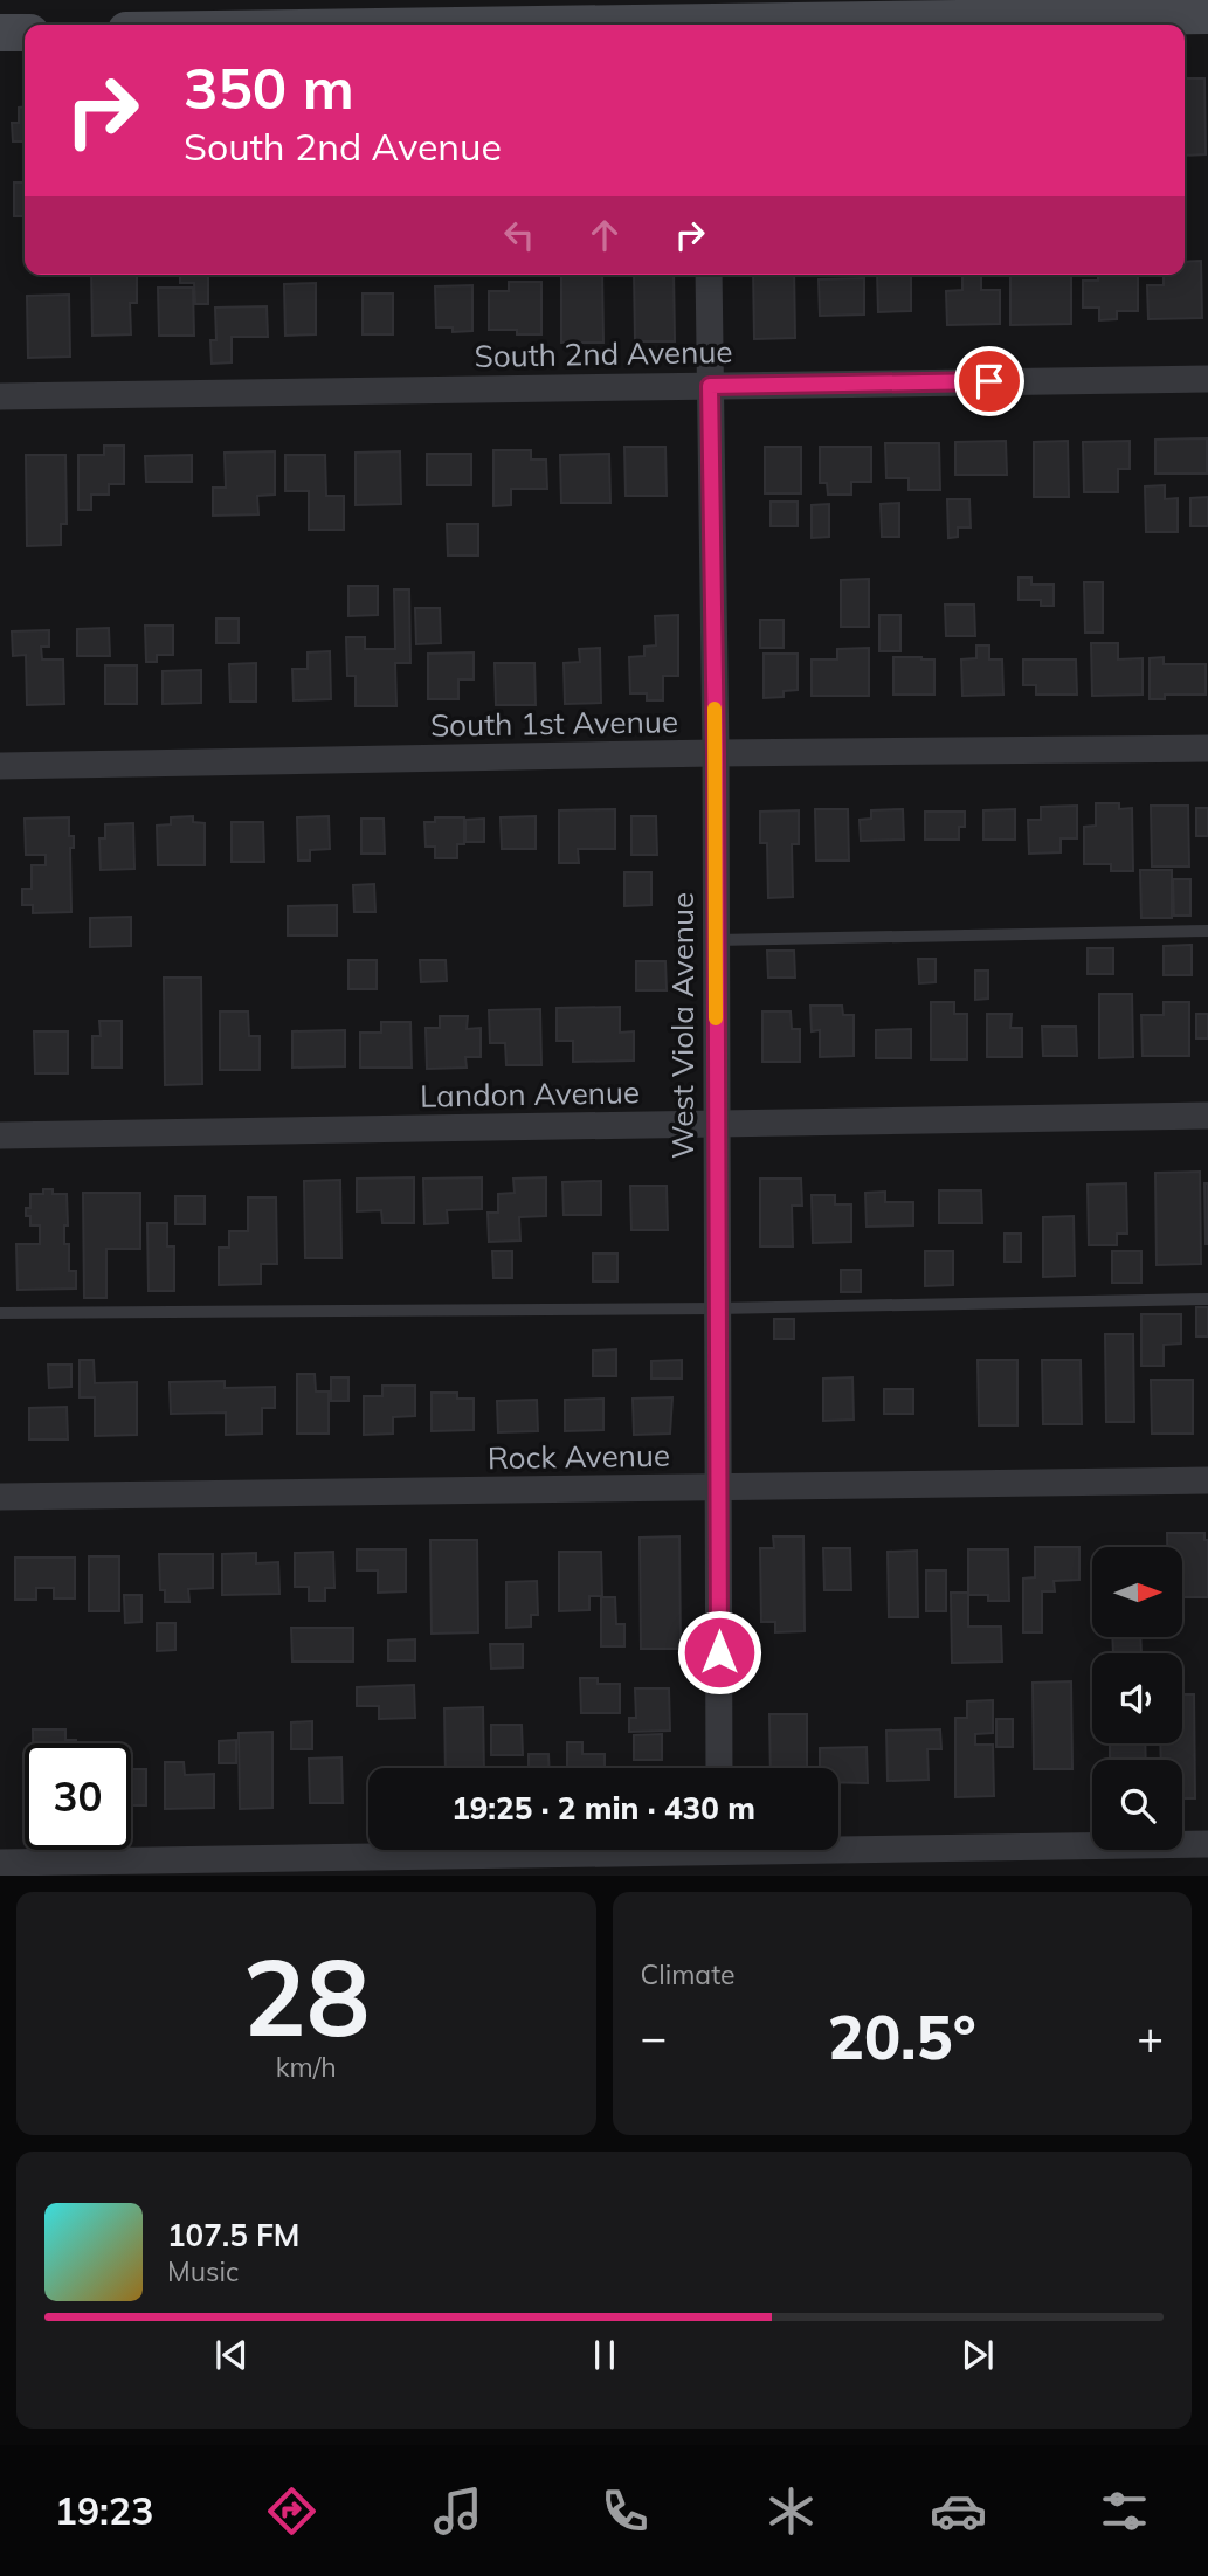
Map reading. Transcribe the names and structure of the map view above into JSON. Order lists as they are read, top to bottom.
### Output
{
  "streets": {
    "street": [
      "South 2nd Avenue",
      "South 1st Avenue",
      "West Viola Avenue",
      "Landon Avenue",
      "Rock Avenue"
    ]
  },
  "crossings": [
    ["South 2nd Avenue", "West Viola Avenue"],
    ["South 1st Avenue", "West Viola Avenue"],
    ["West Viola Avenue", "Landon Avenue"],
    ["West Viola Avenue", "Rock Avenue"]
  ],
  "north": "right",
  "page": {
    "turn": ["350 m", "South 2nd Avenue"],
    "limit": "30",
    "trip": "19:25 · 2 min · 430 m",
    "tile": [
      ["28", "km/h"],
      "Climate"
    ],
    "heat": ["−", "20.5°", "+"],
    "song": ["107.5 FM", "Music"],
    "tabs": "19:23"
  }
}
